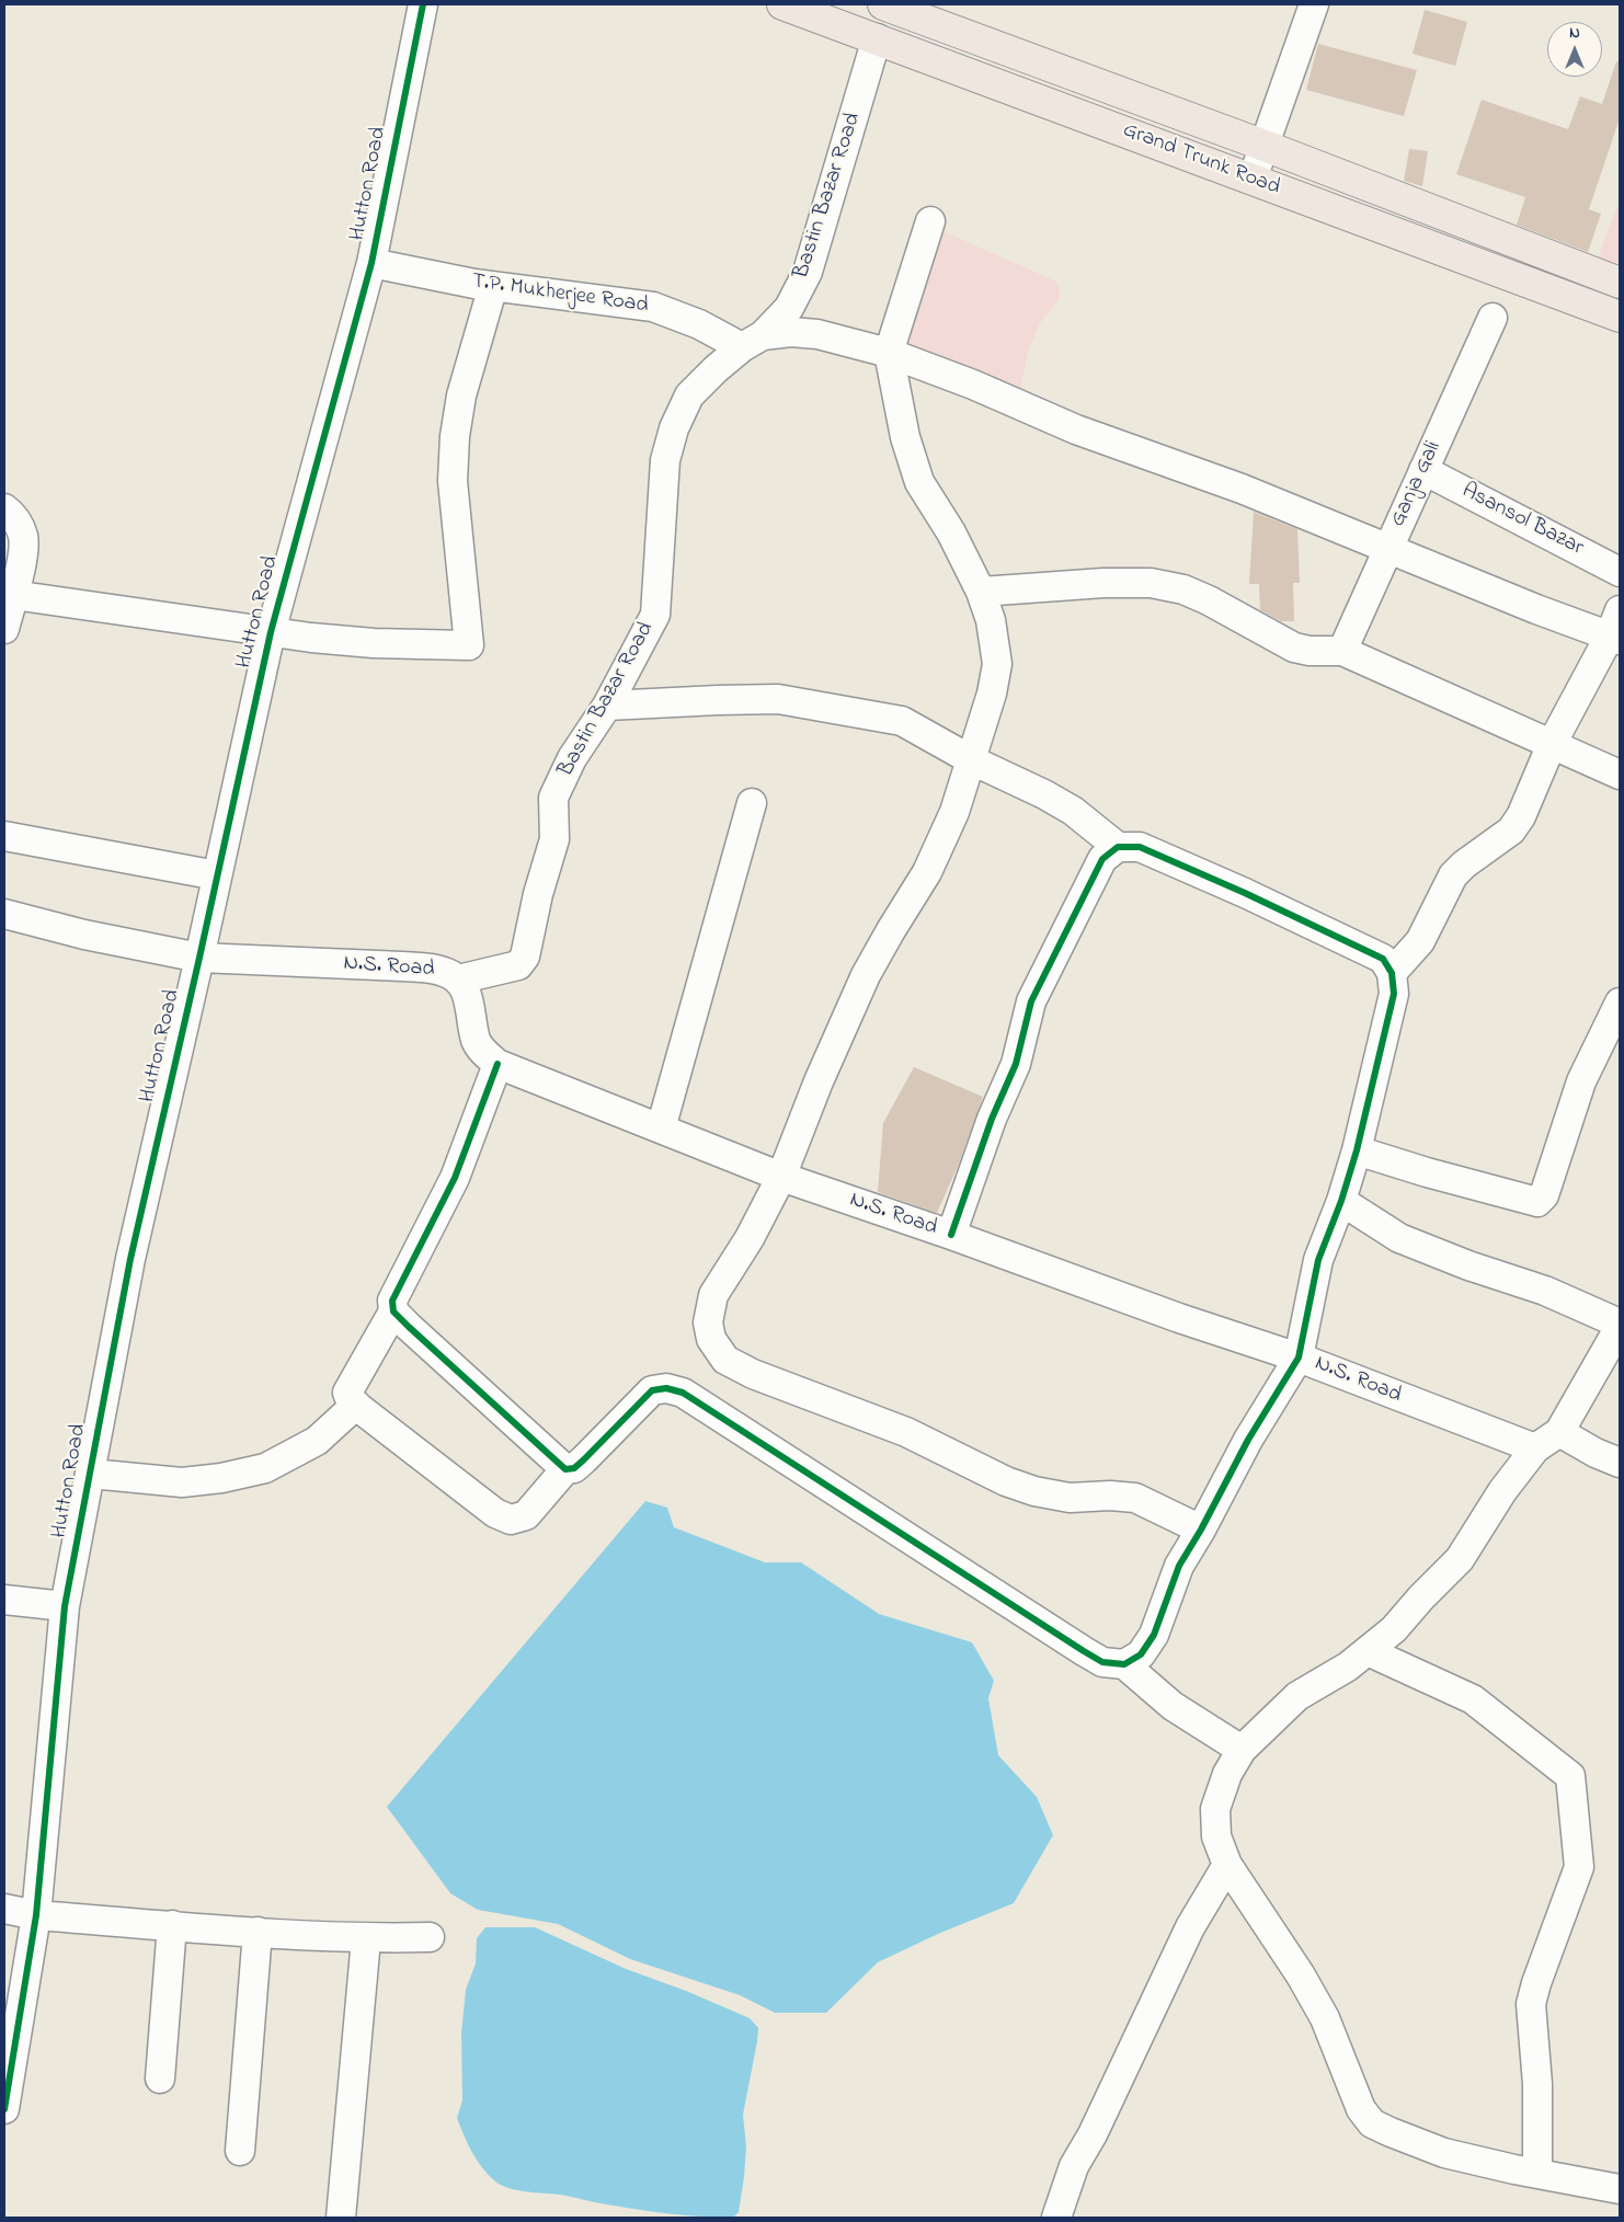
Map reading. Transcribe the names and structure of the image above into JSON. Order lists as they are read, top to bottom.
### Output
{
  "streets": {
    "main road": ["Grand Trunk Road"],
    "street": [
      "Hutton Road",
      "Bastin Bazar Road",
      "T.P. Mukherjee Road",
      "Ganja Gali",
      "Asansol Bazar",
      "N.S. Road"
    ]
  },
  "crossings": [
    ["Grand Trunk Road", "Bastin Bazar Road"],
    ["Hutton Road", "T.P. Mukherjee Road"],
    ["Hutton Road", "N.S. Road"],
    ["Bastin Bazar Road", "T.P. Mukherjee Road"],
    ["Bastin Bazar Road", "N.S. Road"],
    ["Ganja Gali", "Asansol Bazar"]
  ],
  "north": "top"
}
